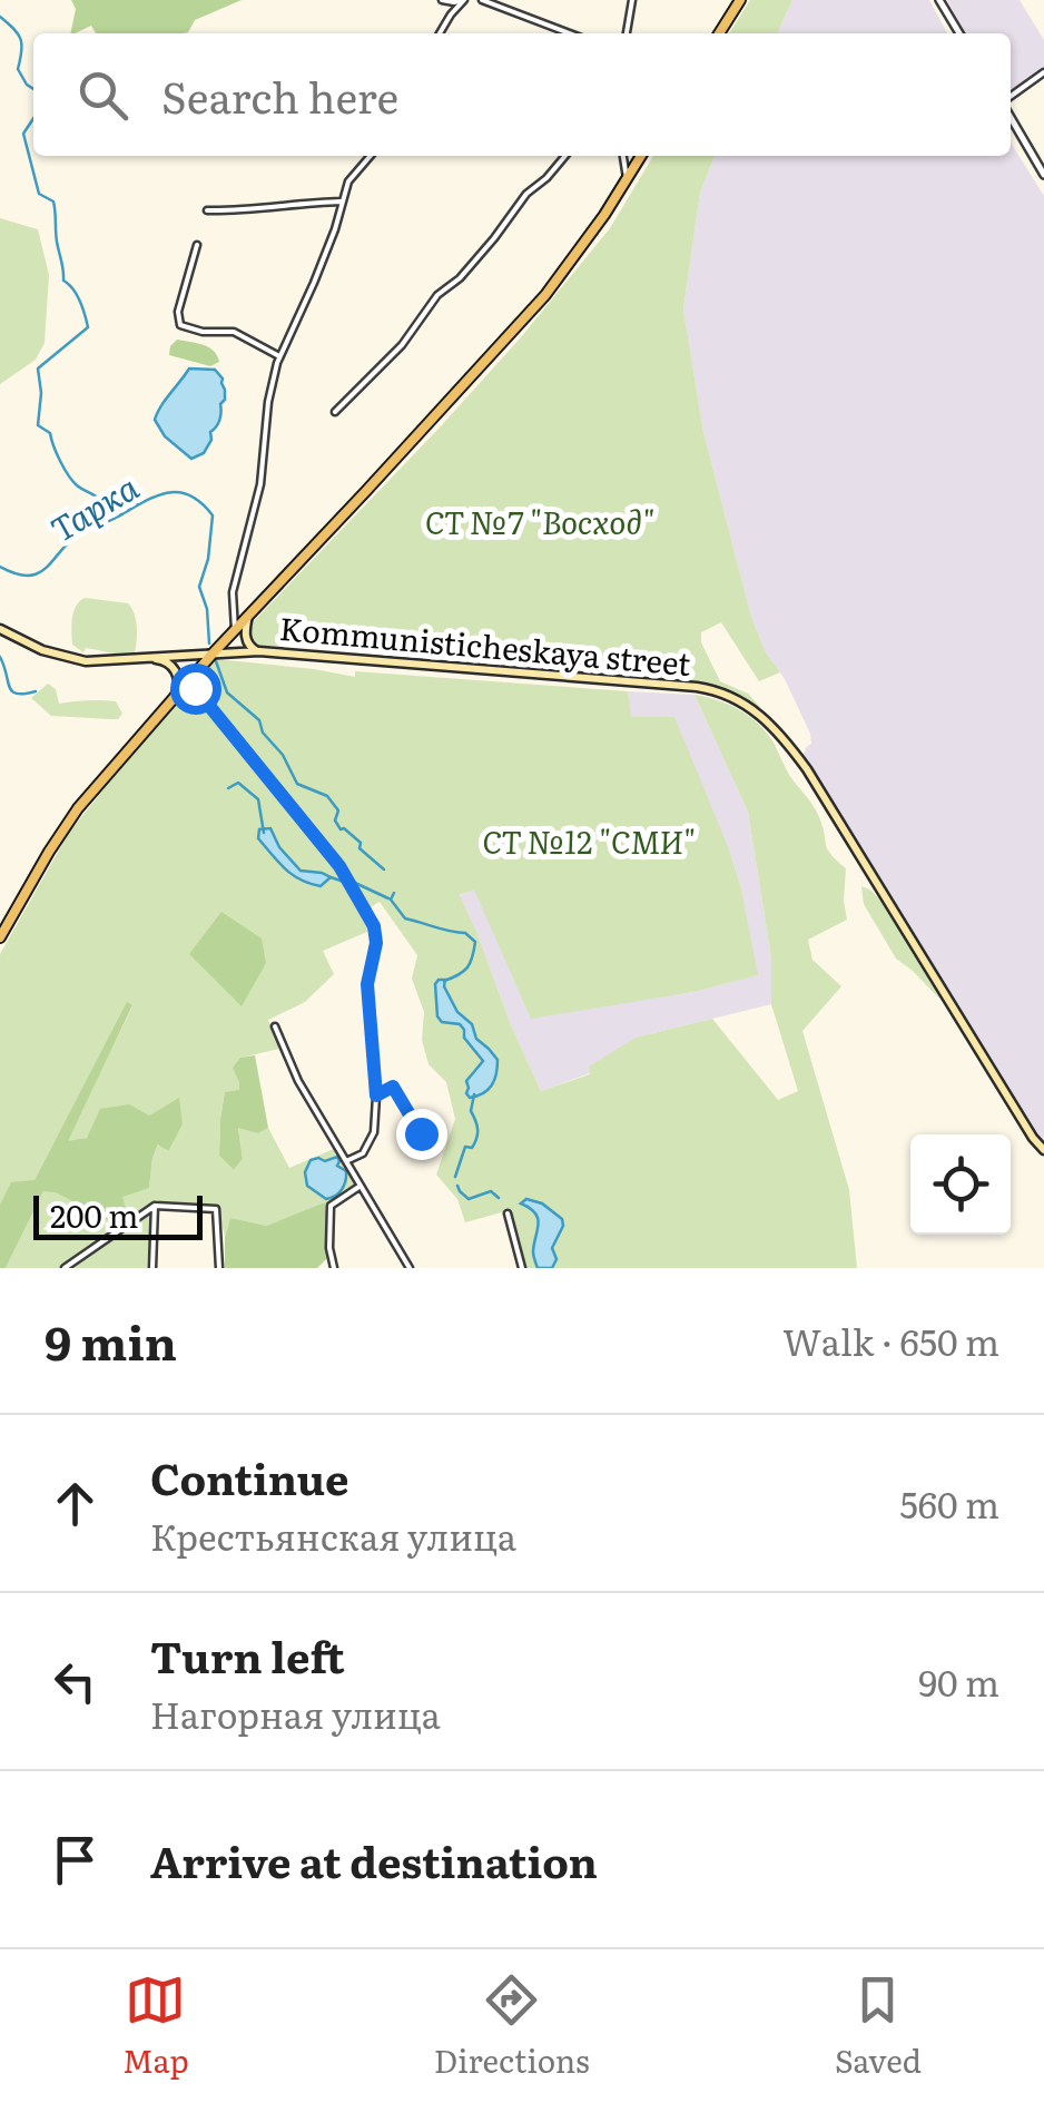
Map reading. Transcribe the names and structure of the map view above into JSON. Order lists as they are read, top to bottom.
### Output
{
  "streets": {
    "main road": ["Kommunisticheskaya street"]
  },
  "water": ["Тарка"],
  "parks": ["СТ №7 \"Восход\"", "СТ №12 \"СМИ\""],
  "scale_bar": "200 m",
  "page": {
    "search": "Search here",
    "scale": "200 m",
    "heading": ["9 min", "Walk · 650 m"],
    "list": [
      ["Continue", "Крестьянская улица", "560 m"],
      ["Turn left", "Нагорная улица", "90 m"],
      "Arrive at destination"
    ],
    "nav": ["Map", "Directions", "Saved"]
  }
}
